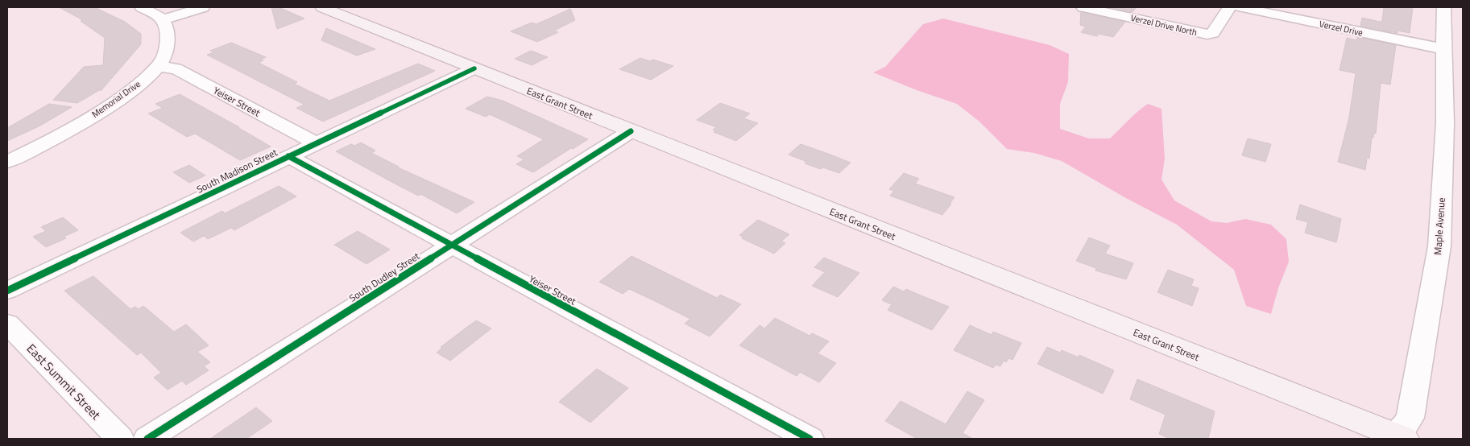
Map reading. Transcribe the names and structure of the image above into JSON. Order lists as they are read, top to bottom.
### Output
{
  "streets": {
    "main road": ["East Grant Street"],
    "street": [
      "Verzel Drive North",
      "Verzel Drive",
      "Memorial Drive",
      "Yeiser Street",
      "South Madison Street",
      "Maple Avenue",
      "South Dudley Street",
      "East Summit Street"
    ]
  },
  "crossings": [
    ["Verzel Drive", "Maple Avenue"],
    ["Memorial Drive", "Yeiser Street"],
    ["Yeiser Street", "South Madison Street"],
    ["Yeiser Street", "South Dudley Street"],
    ["East Grant Street", "South Madison Street"],
    ["East Grant Street", "Maple Avenue"],
    ["East Grant Street", "South Dudley Street"]
  ]
}
